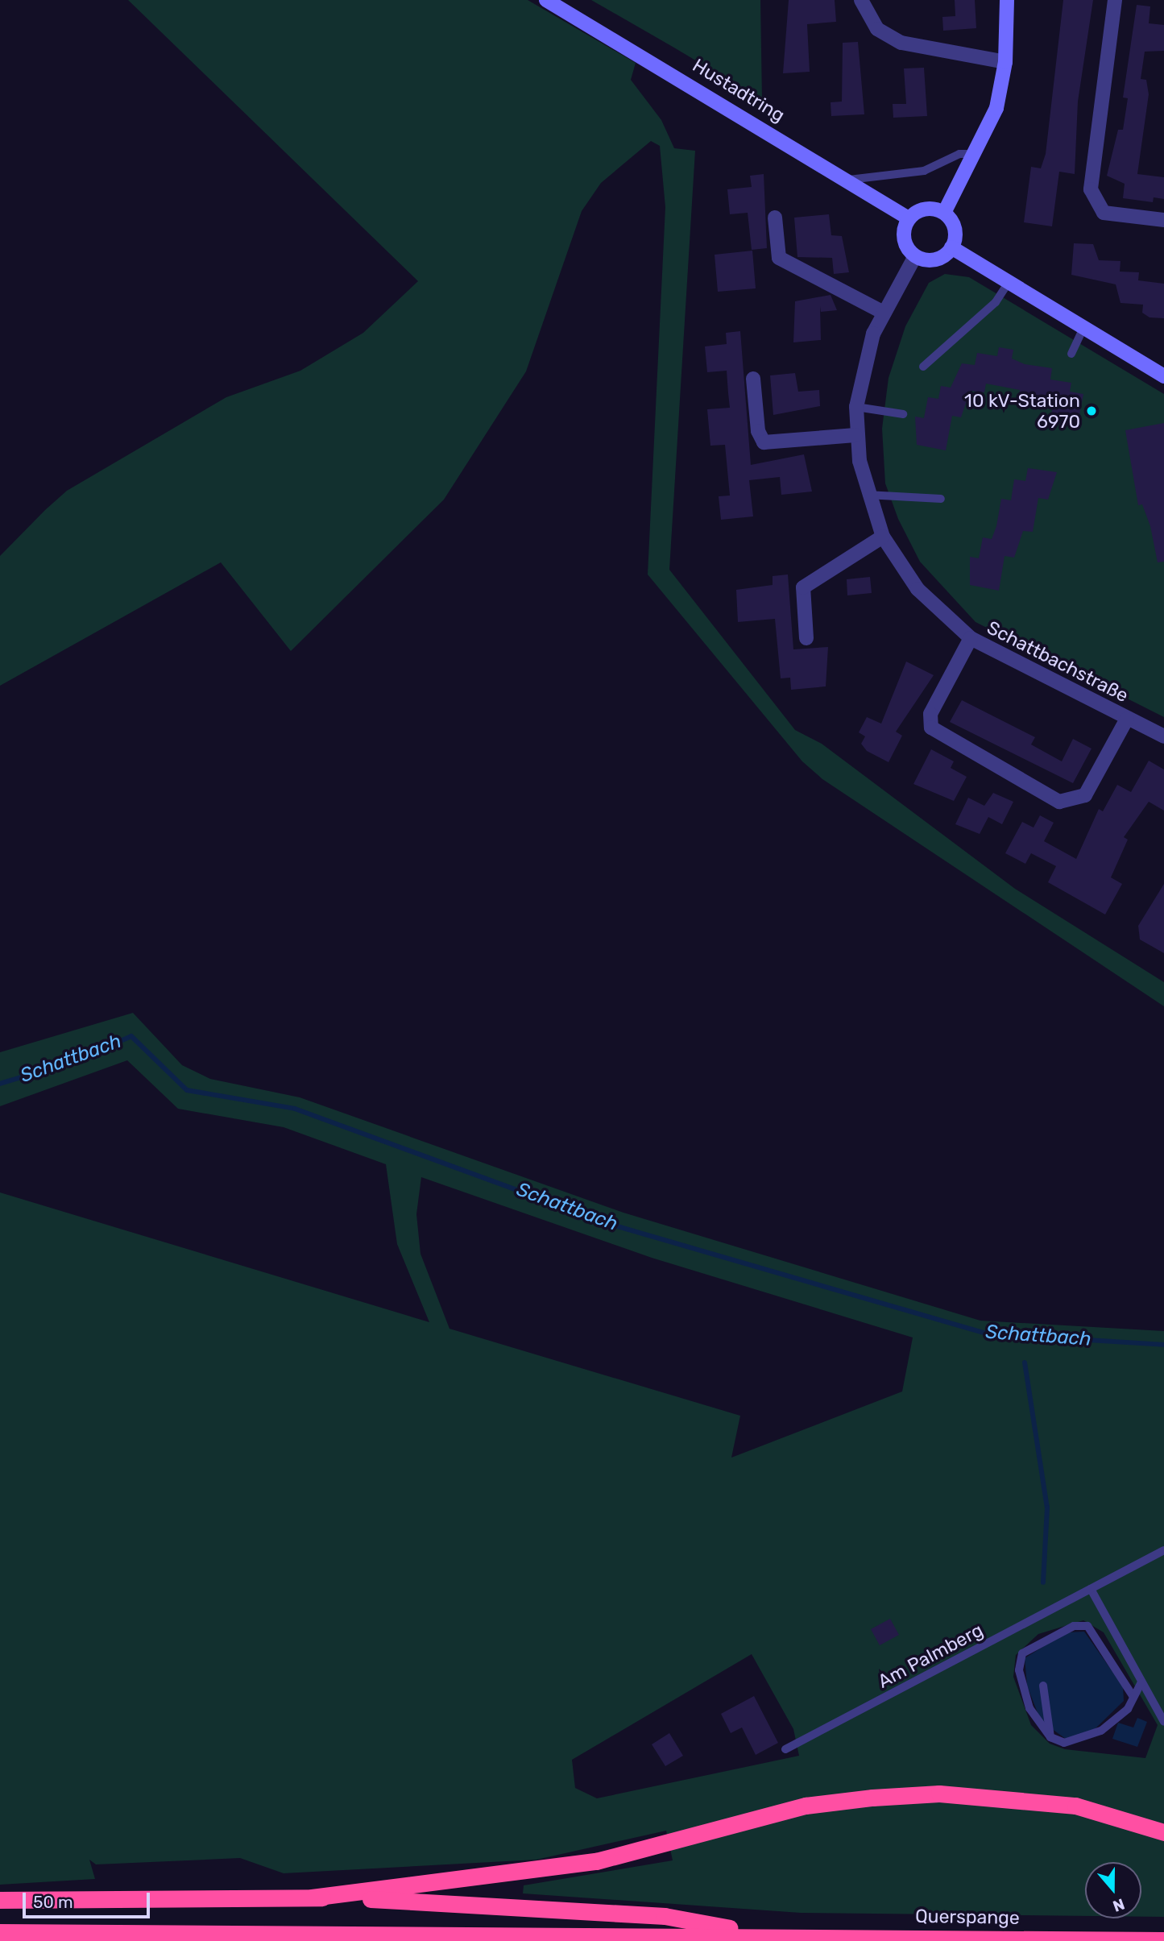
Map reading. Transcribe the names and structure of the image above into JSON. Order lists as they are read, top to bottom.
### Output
{
  "streets": {
    "highway": ["Querspange"],
    "street": ["Hustadtring", "Schattbachstraße"],
    "lane": ["Am Palmberg"]
  },
  "crossings": [
    ["Hustadtring", "Schattbachstraße"]
  ],
  "water": ["Schattbach"],
  "places": ["10 kV-Station 6970"],
  "scale_bar": "50 m",
  "north": "bottom"
}
